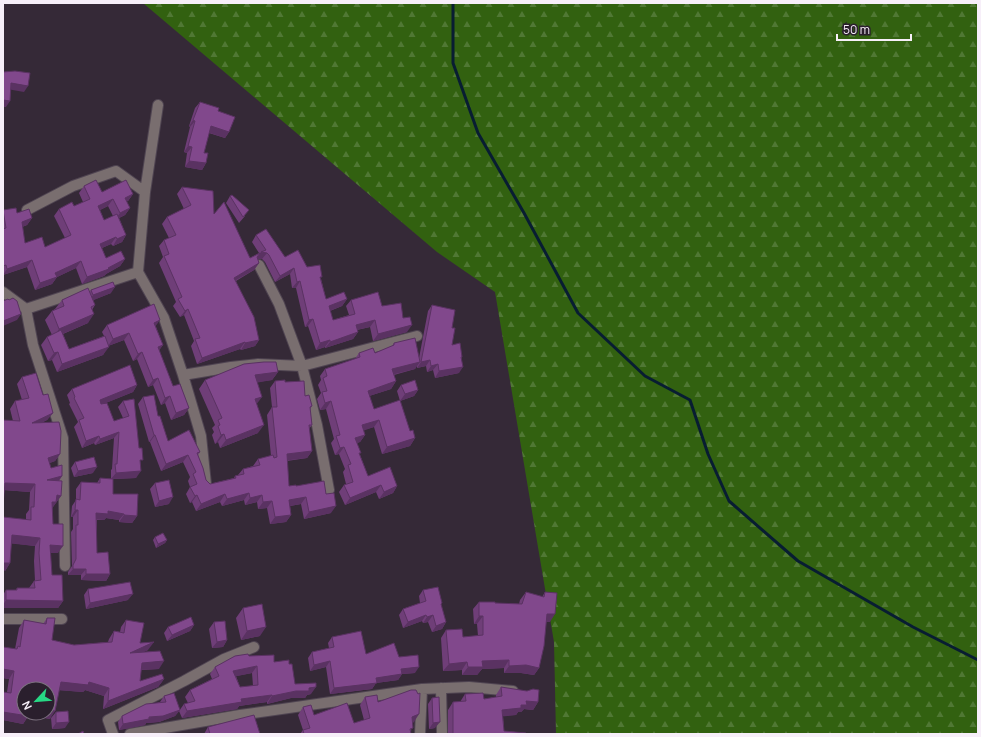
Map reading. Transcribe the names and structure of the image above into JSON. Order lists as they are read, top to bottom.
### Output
{
  "scale_bar": "50 m",
  "north": "bottom left"
}
